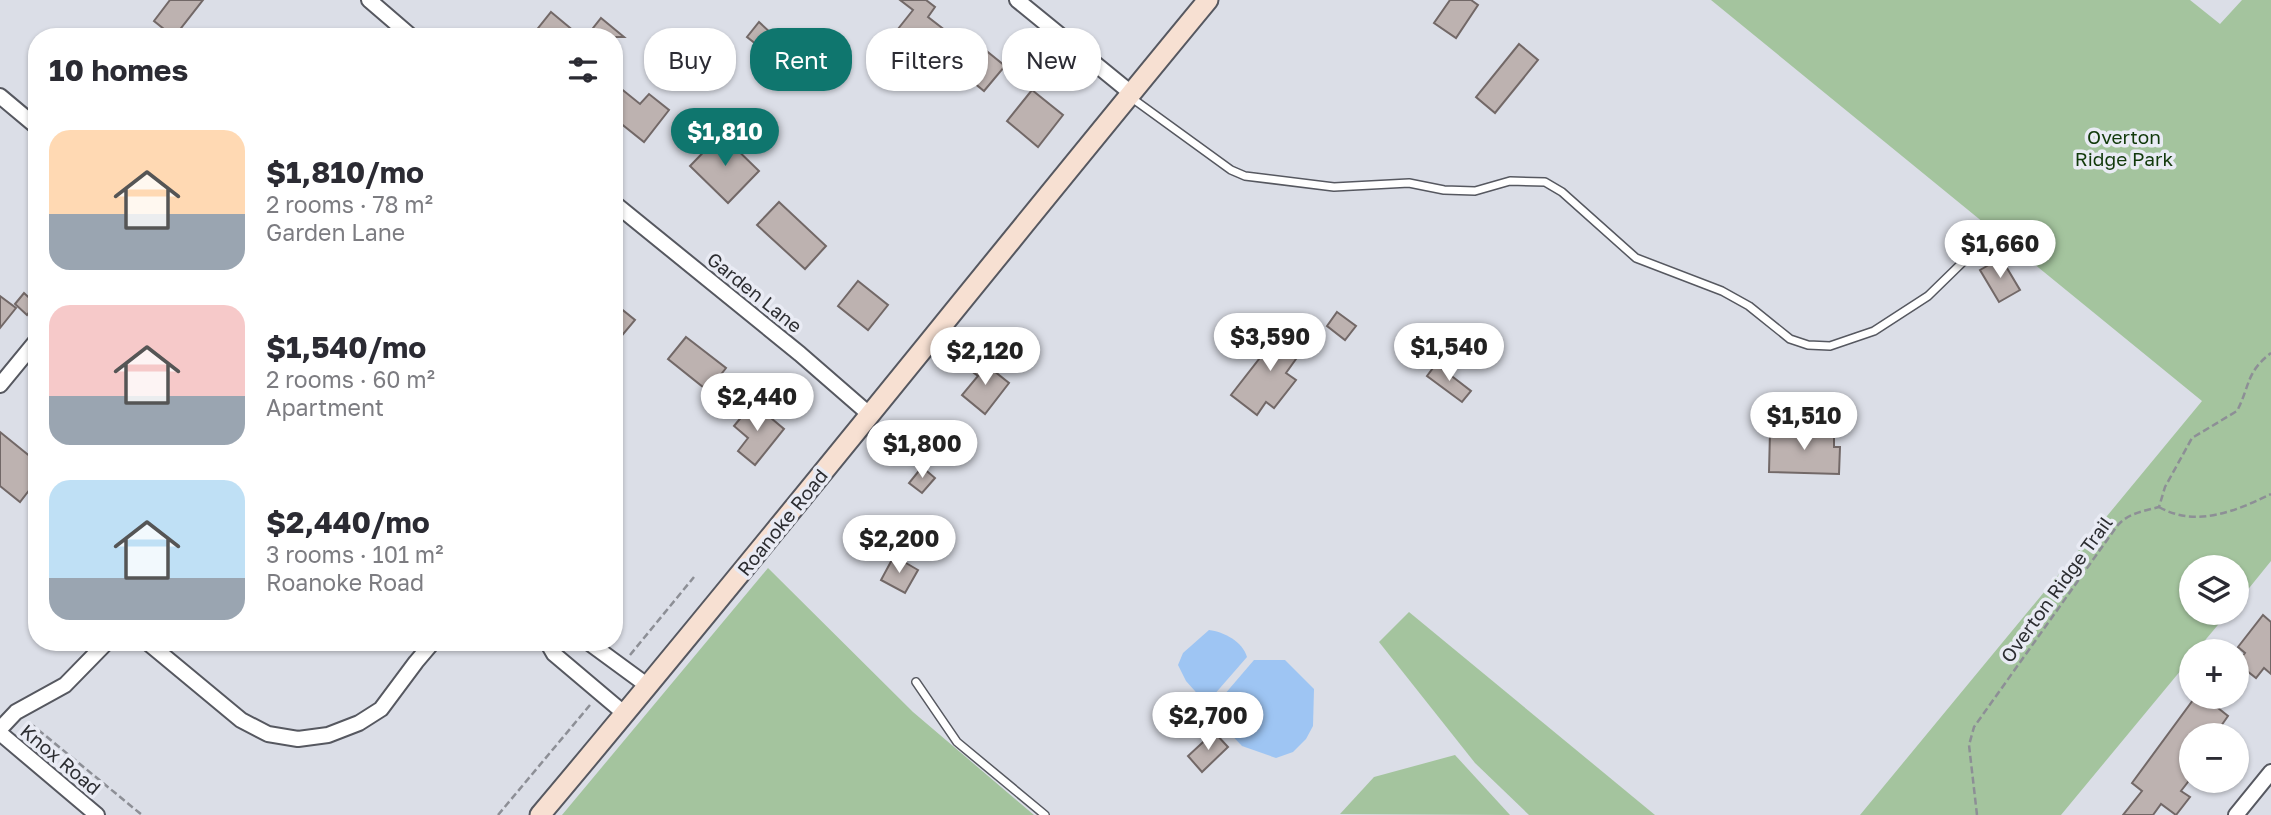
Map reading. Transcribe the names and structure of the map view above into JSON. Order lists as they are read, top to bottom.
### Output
{
  "streets": {
    "street": ["Garden Lane", "Roanoke Road", "Knox Road"],
    "path": ["Overton Ridge Trail"]
  },
  "crossings": [
    ["Garden Lane", "Roanoke Road"]
  ],
  "parks": ["Overton Ridge Park"],
  "page": {
    "chip": [
      "Buy",
      "Rent",
      "Filters",
      "New"
    ],
    "heading": "10 homes",
    "price": [
      "$1,810",
      "$1,660",
      "$3,590",
      "$1,540",
      "$2,120",
      "$2,440",
      "$1,510",
      "$1,800",
      "$2,200",
      "$2,700"
    ],
    "list": [
      {
        "name": "$1,810/mo",
        "note": "2 rooms · 78 m² · Garden Lane"
      },
      {
        "name": "$1,540/mo",
        "note": "2 rooms · 60 m² · Apartment"
      },
      {
        "name": "$2,440/mo",
        "note": "3 rooms · 101 m² · Roanoke Road"
      }
    ],
    "map_buttons": ["+", "−"]
  }
}
